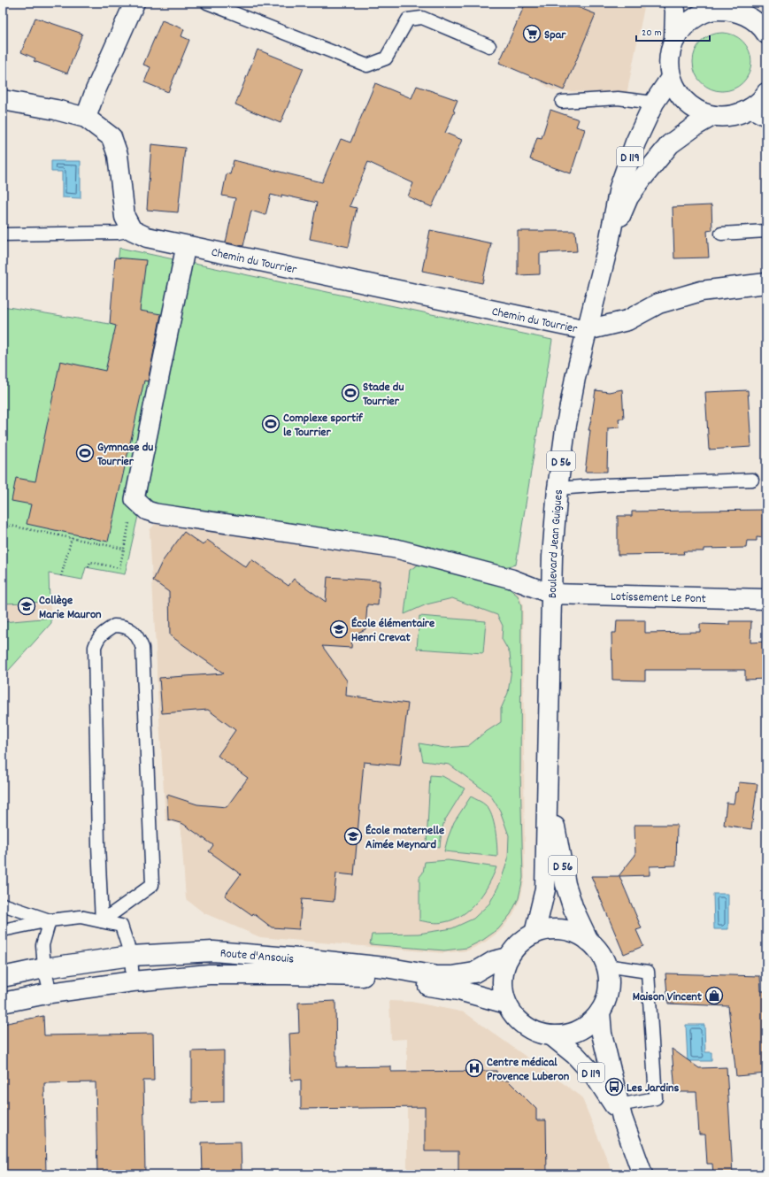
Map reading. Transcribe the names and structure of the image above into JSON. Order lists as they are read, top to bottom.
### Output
{
  "streets": {
    "street": [
      "D 119",
      "Chemin du Tourrier",
      "D 56",
      "Boulevard Jean Guigues",
      "Lotissement Le Pont",
      "Route d'Ansouis"
    ]
  },
  "crossings": [
    ["D 119", "Boulevard Jean Guigues"],
    ["D 119", "Route d'Ansouis"],
    ["Chemin du Tourrier", "Boulevard Jean Guigues"],
    ["Boulevard Jean Guigues", "Lotissement Le Pont"],
    ["Boulevard Jean Guigues", "Route d'Ansouis"]
  ],
  "places": {
    "supermarket": ["Spar"],
    "sports": ["Stade du Tourrier", "Complexe sportif le Tourrier", "Gymnase du Tourrier"],
    "school or university": ["Collège Marie Mauron", "École élémentaire Henri Crevat", "École maternelle Aimée Meynard"],
    "shop": ["Maison Vincent"],
    "hospital": ["Centre médical Provence Luberon"],
    "bus stop": ["Les Jardins"]
  },
  "scale_bar": "20 m"
}
